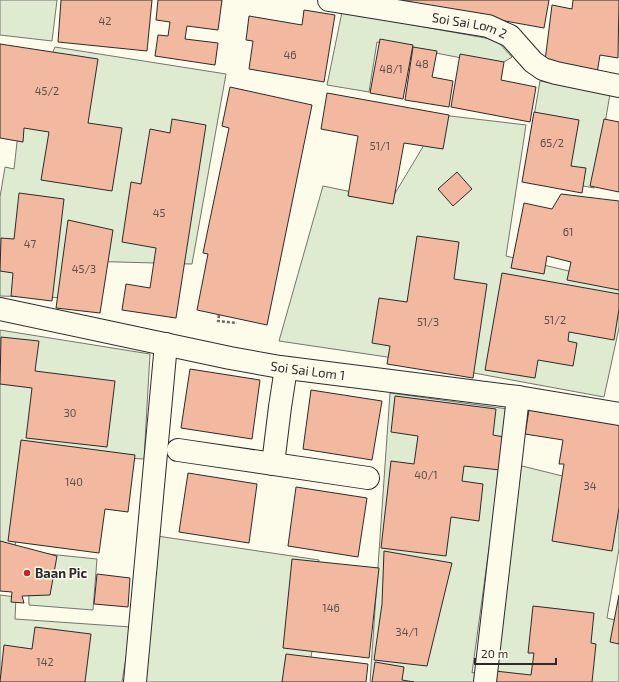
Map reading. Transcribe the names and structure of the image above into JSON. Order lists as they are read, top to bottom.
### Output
{
  "streets": {
    "street": ["Soi Sai Lom 2", "Soi Sai Lom 1"]
  },
  "places": ["Baan Pic"],
  "house_numbers": [
    "42",
    "46",
    "48",
    "48/1",
    "45/2",
    "65/2",
    "51/1",
    "45",
    "61",
    "47",
    "45/3",
    "51/2",
    "51/3",
    "30",
    "40/1",
    "140",
    "34",
    "146",
    "34/1",
    "142"
  ],
  "scale_bar": "20 m"
}
